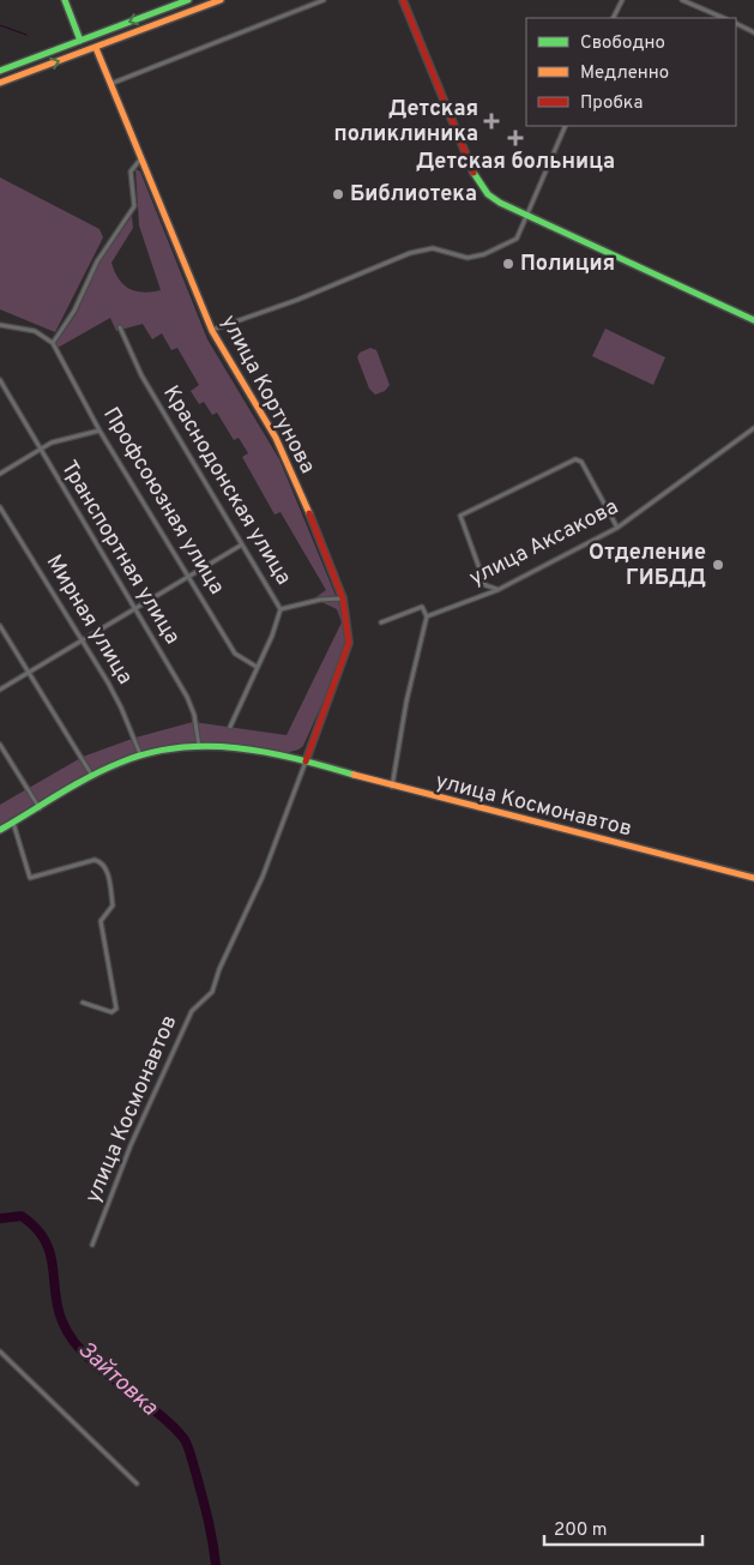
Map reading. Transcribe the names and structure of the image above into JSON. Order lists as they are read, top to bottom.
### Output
{
  "streets": {
    "main road": ["улица Кортунова", "улица Космонавтов"],
    "street": [
      "Краснодонская улица",
      "Профсоюзная улица",
      "улица Аксакова",
      "Транспортная улица",
      "Мирная улица"
    ]
  },
  "crossings": [
    ["улица Кортунова", "улица Космонавтов"],
    ["Краснодонская улица", "Профсоюзная улица"],
    ["Транспортная улица", "улица Космонавтов"],
    ["Мирная улица", "улица Космонавтов"]
  ],
  "water": ["Зайтовка"],
  "places": {
    "health": ["Детская поликлиника", "Детская больница"],
    "other": ["Библиотека", "Полиция", "Отделение ГИБДД"]
  },
  "legend": ["Свободно", "Медленно", "Пробка"],
  "scale_bar": "200 m"
}
